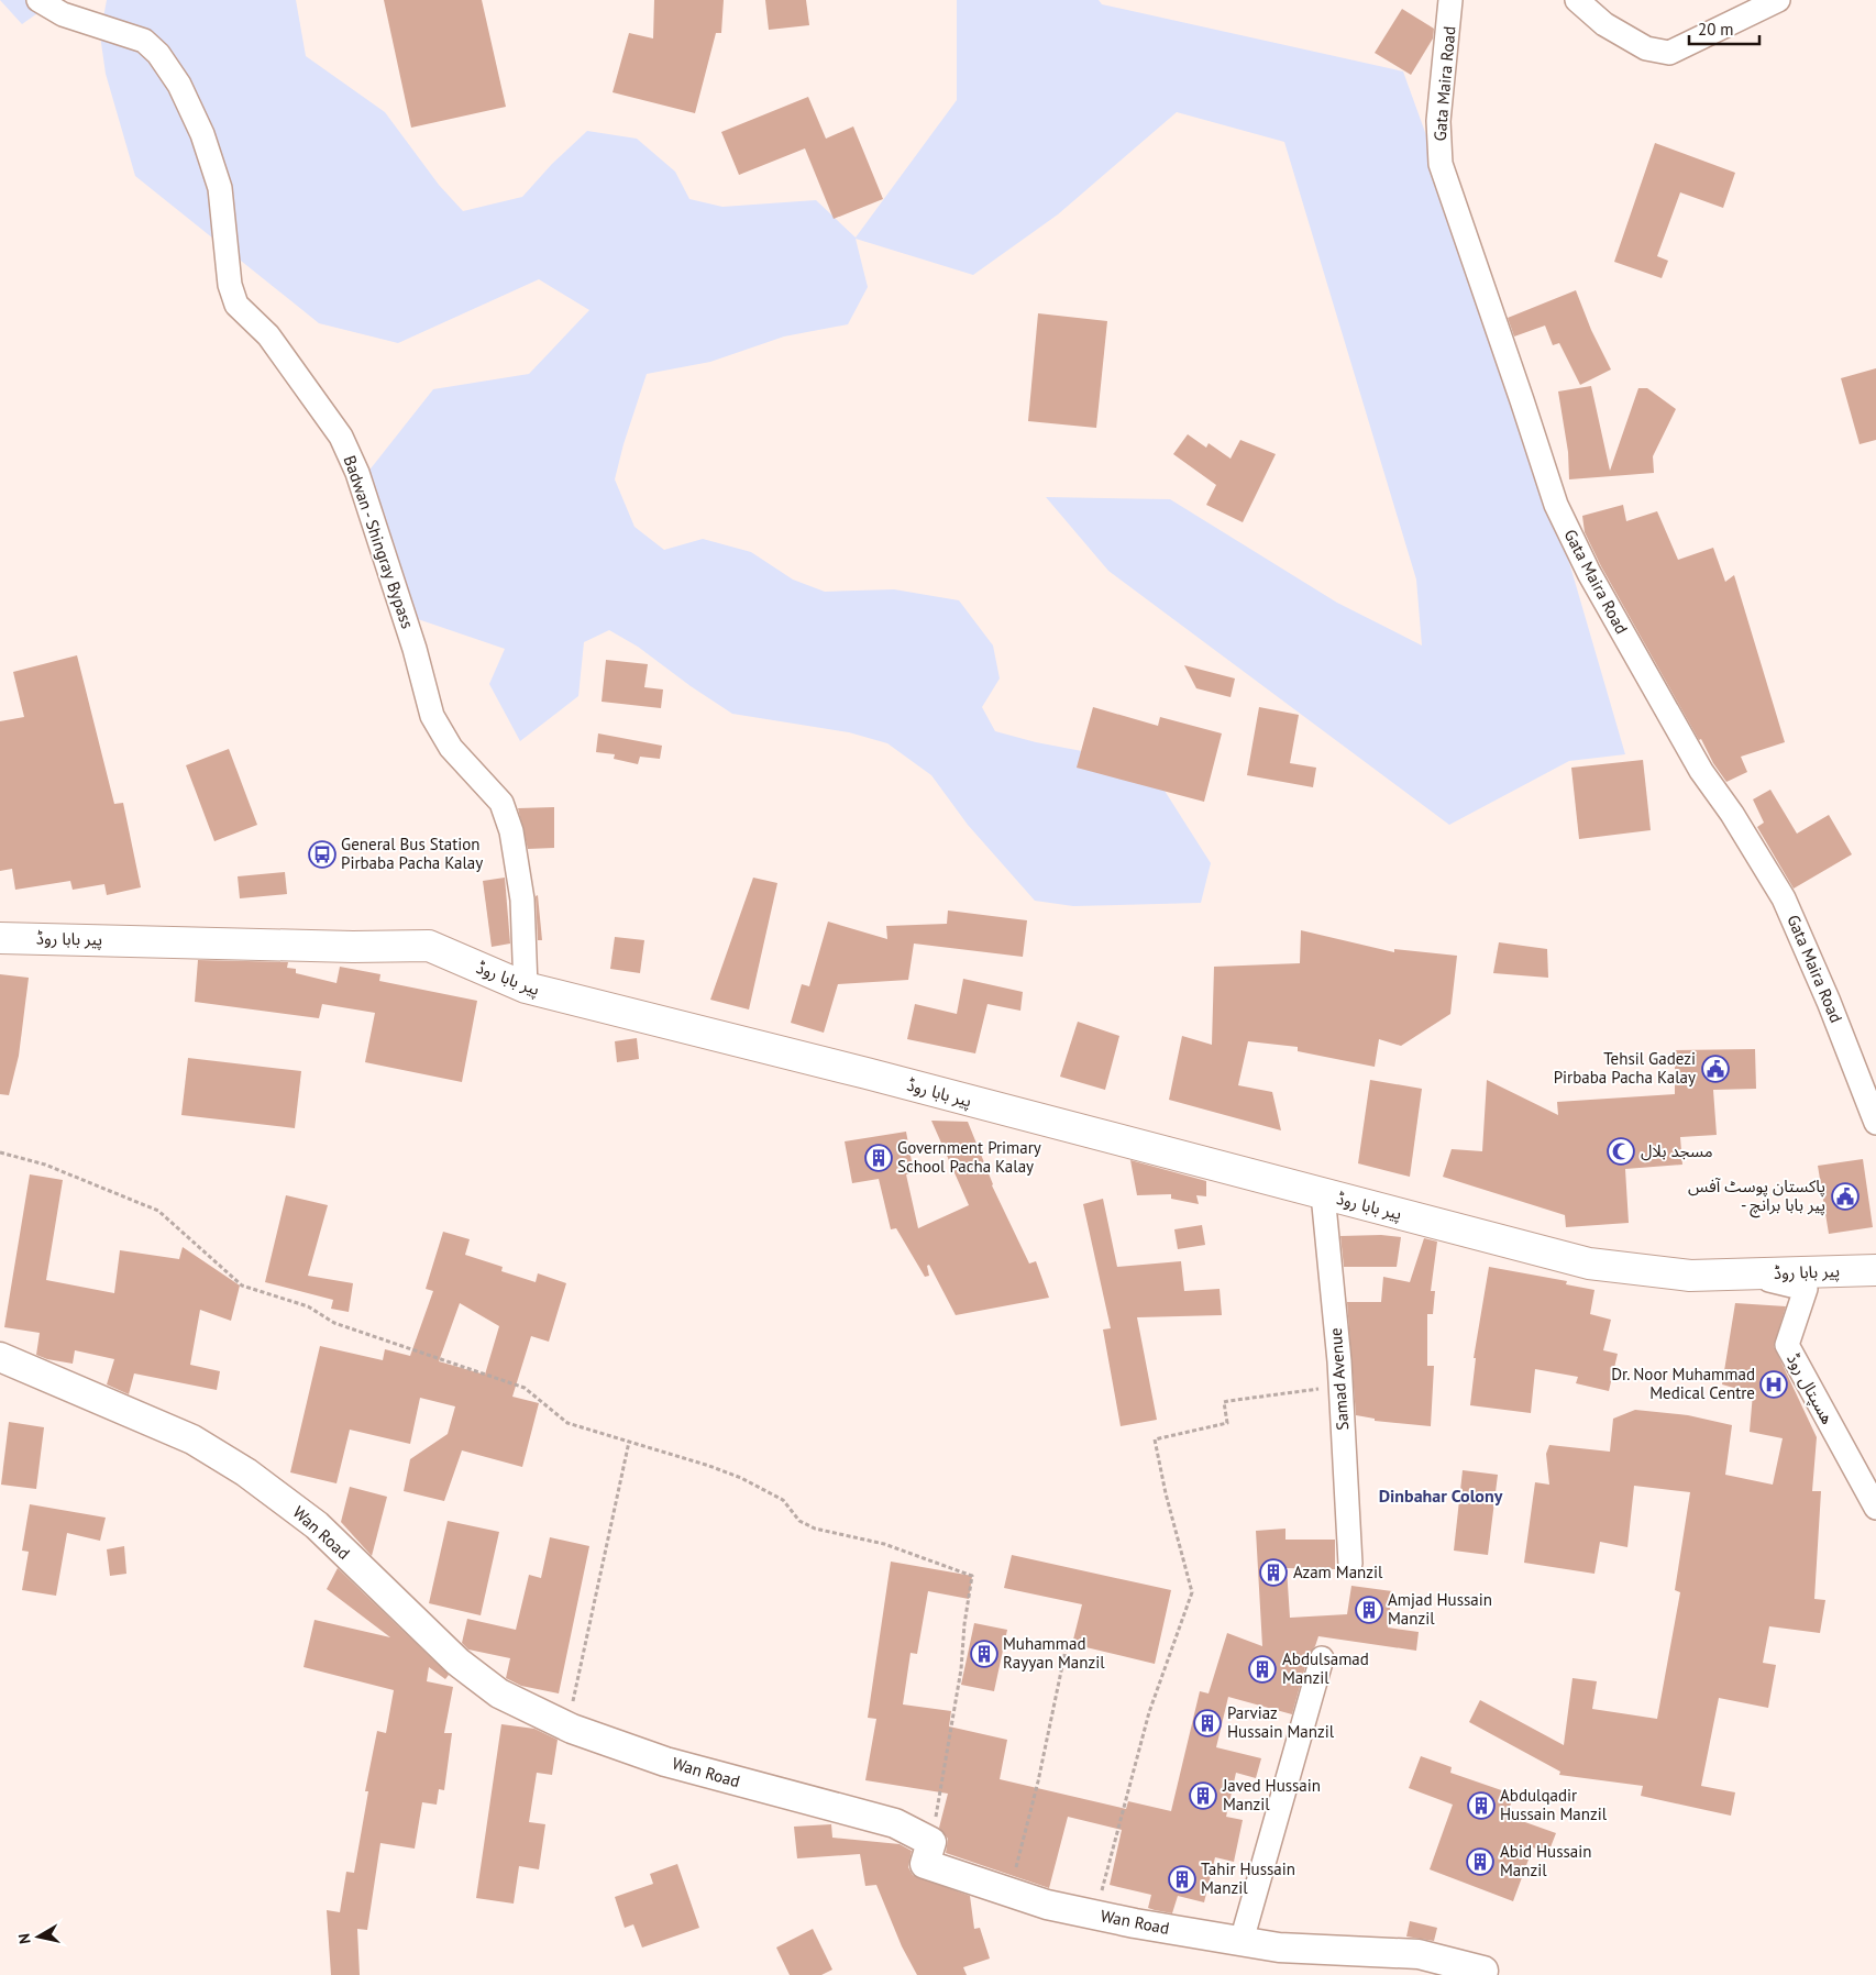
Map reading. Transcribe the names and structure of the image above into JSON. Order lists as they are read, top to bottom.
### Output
{
  "streets": {
    "main road": ["پیر بابا روڈ"],
    "street": [
      "Gata Maira Road",
      "Badwan - Shingray Bypass",
      "Samad Avenue",
      "ھسپتال روڈ",
      "Wan Road"
    ]
  },
  "crossings": [
    ["Badwan - Shingray Bypass", "پیر بابا روڈ"],
    ["پیر بابا روڈ", "Samad Avenue"],
    ["پیر بابا روڈ", "ھسپتال روڈ"]
  ],
  "districts": ["Dinbahar Colony"],
  "places": {
    "bus stop": ["General Bus Station Pirbaba Pacha Kalay"],
    "public building": ["Tehsil Gadezi Pirbaba Pacha Kalay", "پاکستان پوسٹ آفس - پیر بابا برانچ"],
    "mosque": ["مسجد بلال"],
    "building": [
      "Government Primary School Pacha Kalay",
      "Azam Manzil",
      "Amjad Hussain Manzil",
      "Muhammad Rayyan Manzil",
      "Abdulsamad Manzil",
      "Parviaz Hussain Manzil",
      "Javed Hussain Manzil",
      "Abdulqadir Hussain Manzil",
      "Abid Hussain Manzil",
      "Tahir Hussain Manzil"
    ],
    "hospital": ["Dr. Noor Muhammad Medical Centre"]
  },
  "scale_bar": "20 m",
  "north": "left"
}
